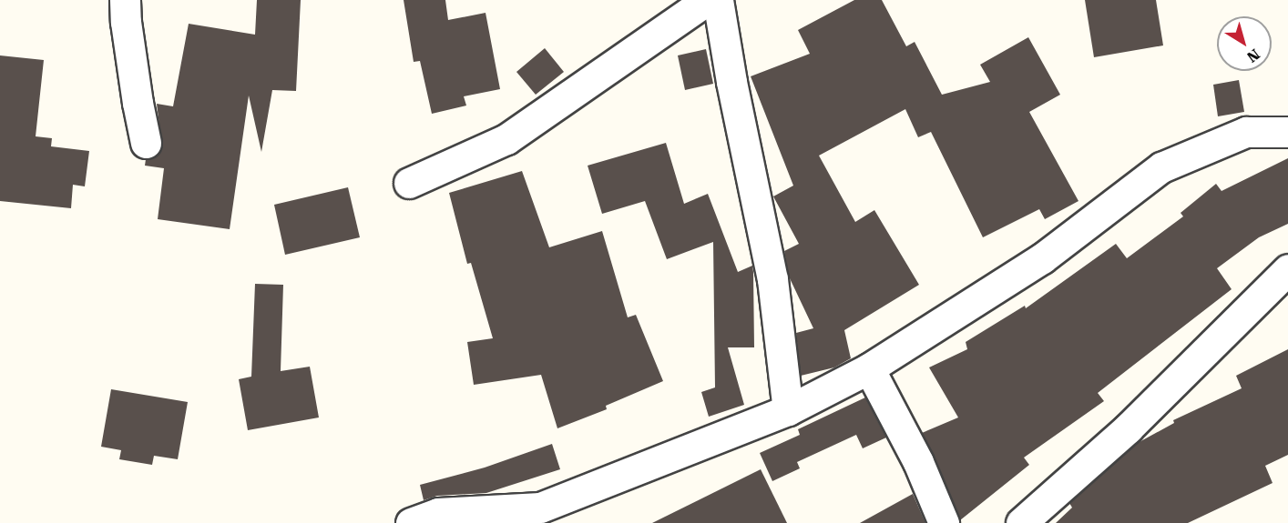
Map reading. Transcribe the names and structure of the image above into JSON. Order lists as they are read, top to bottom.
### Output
{
  "north": "bottom right"
}
